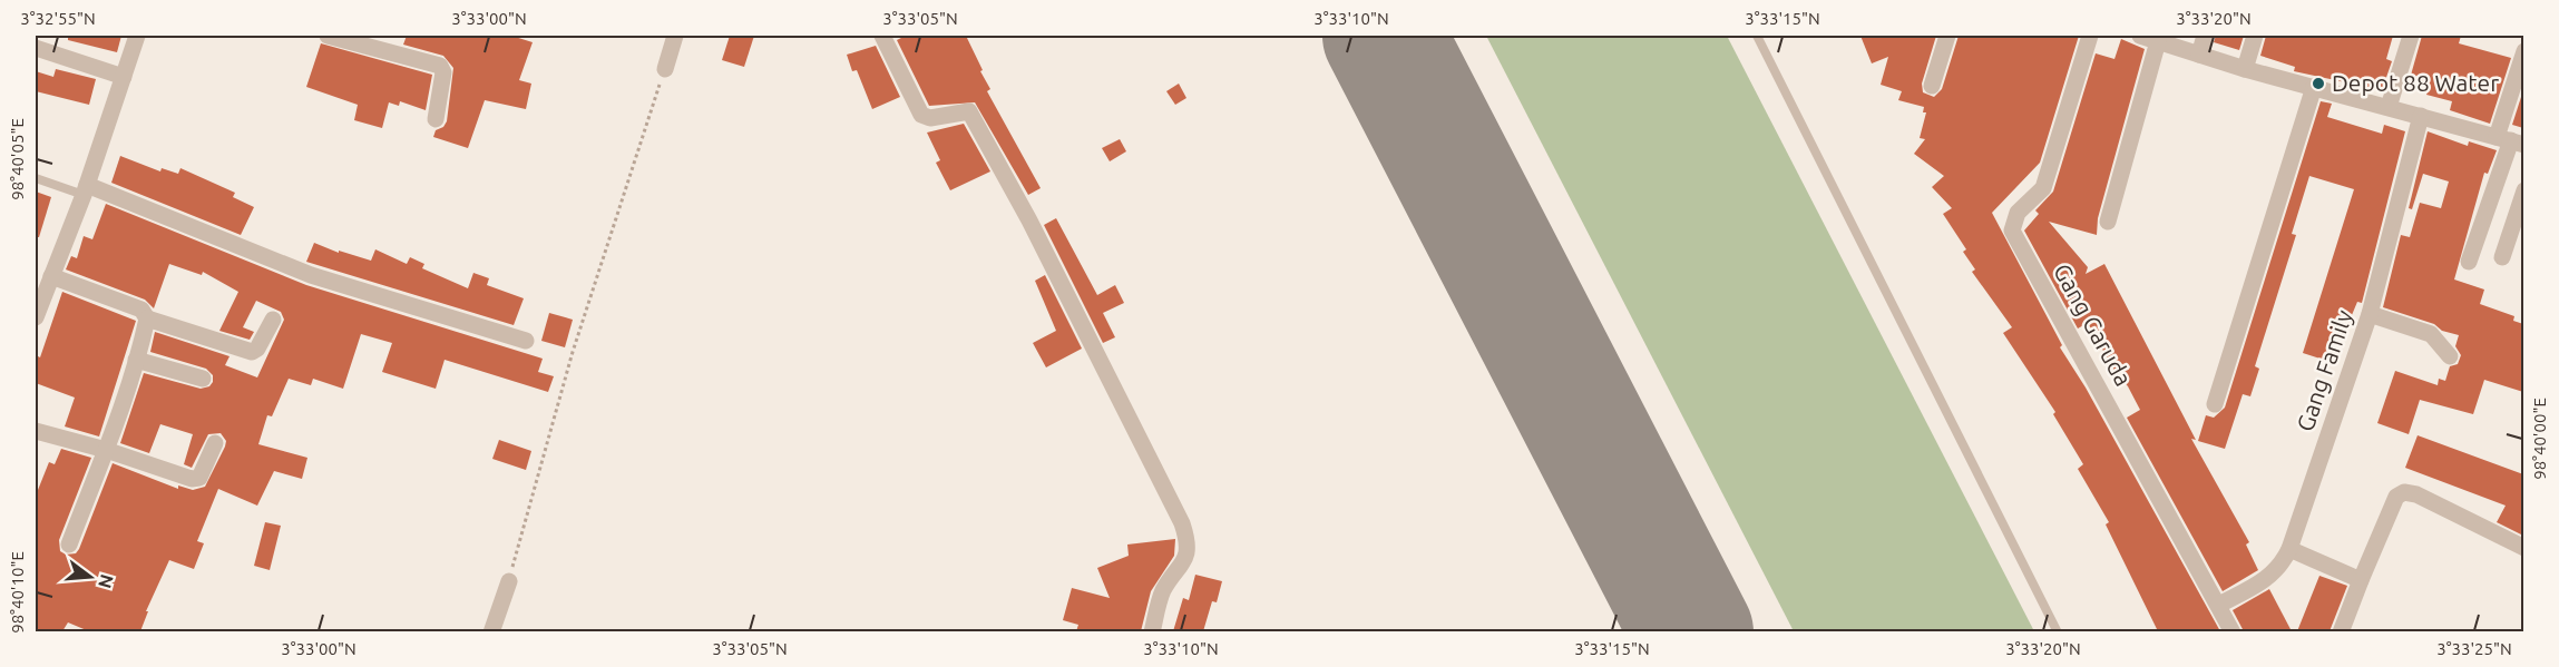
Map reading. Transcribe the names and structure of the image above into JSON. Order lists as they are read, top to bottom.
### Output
{
  "streets": {
    "street": ["Gang Garuda", "Gang Family"]
  },
  "crossings": [
    ["Gang Garuda", "Gang Family"]
  ],
  "places": ["Depot 88 Water"],
  "north": "right",
  "coordinates": [
    "3°32'55\"N",
    "3°33'00\"N",
    "3°33'05\"N",
    "3°33'10\"N",
    "3°33'15\"N",
    "3°33'20\"N",
    "98°40'05\"E",
    "98°40'00\"E",
    "98°40'10\"E",
    "3°33'25\"N"
  ]
}
